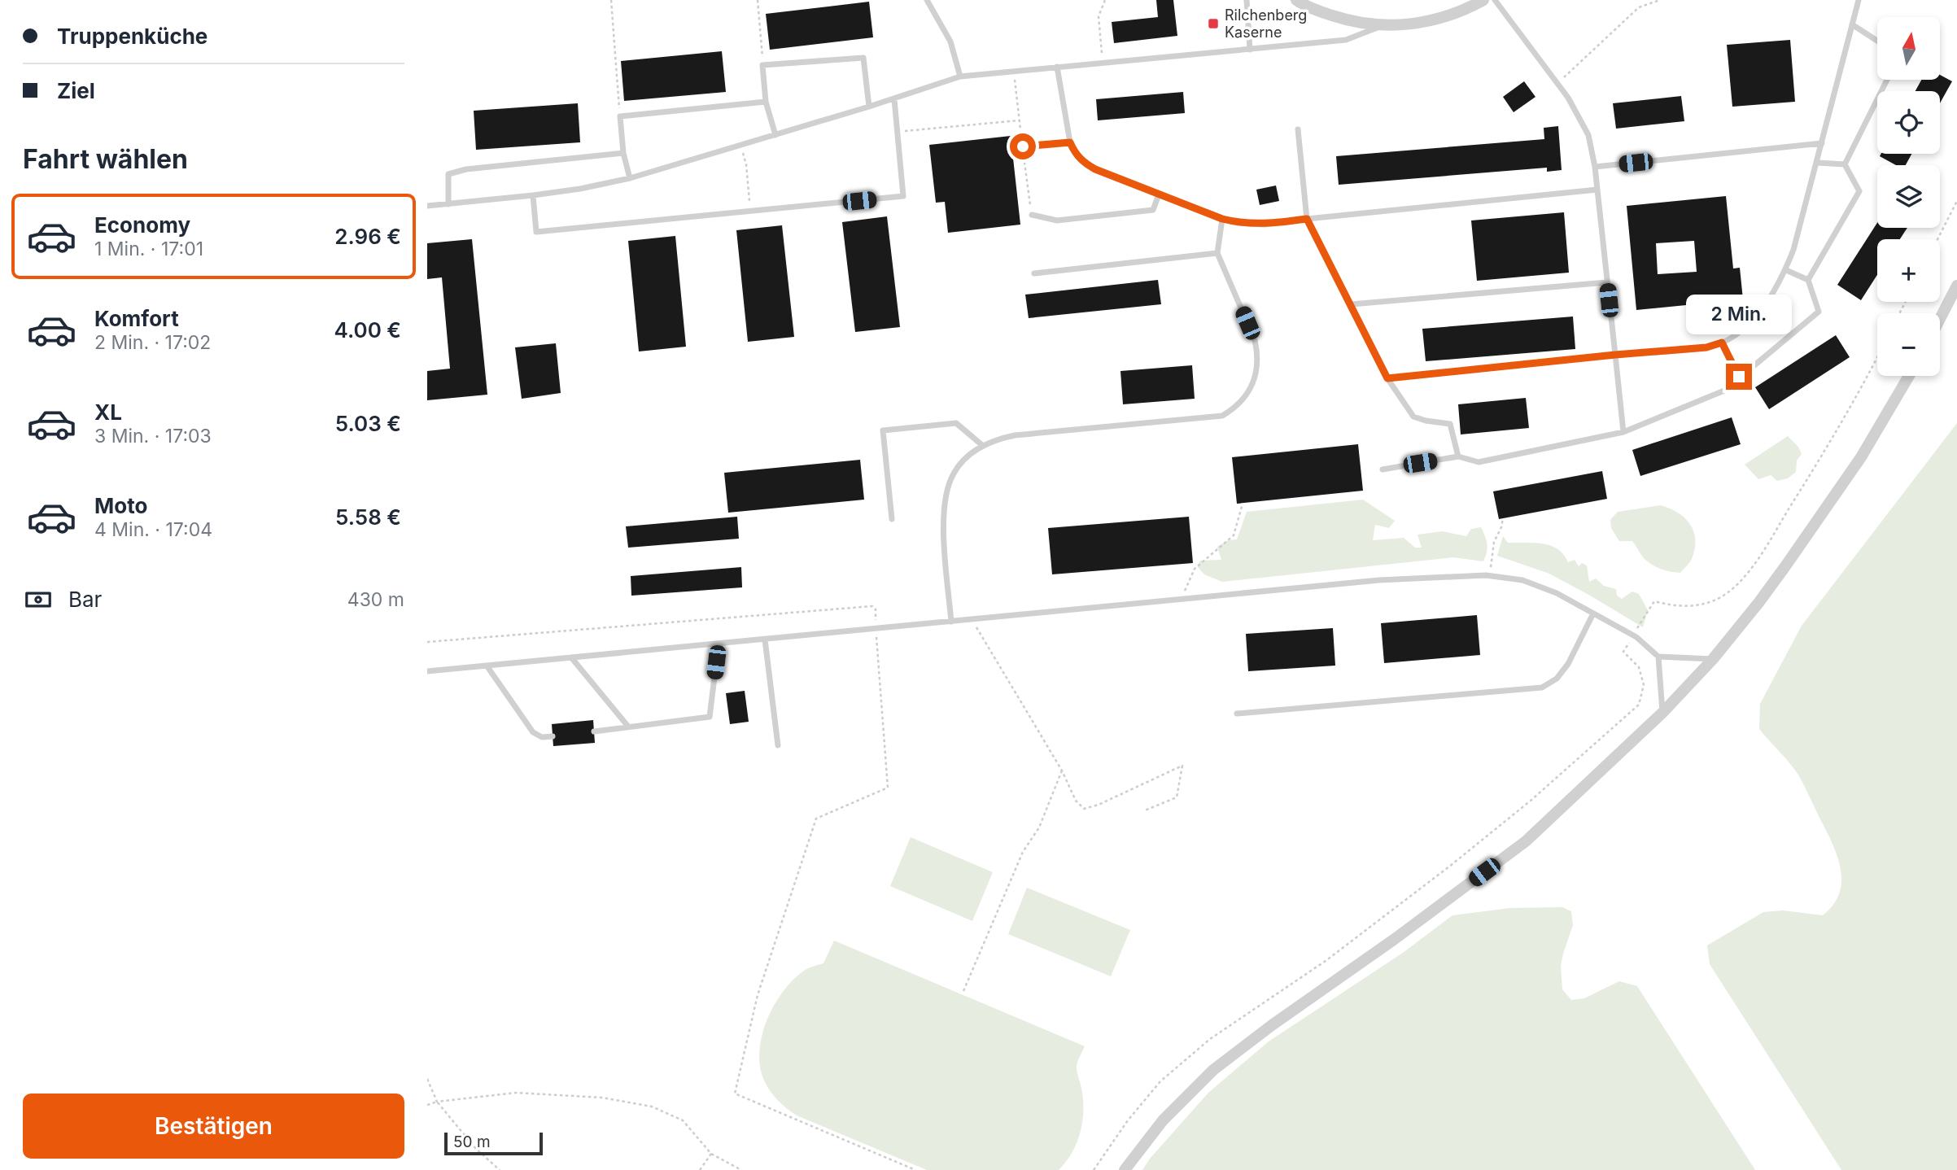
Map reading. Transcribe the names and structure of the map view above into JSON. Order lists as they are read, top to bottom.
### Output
{
  "places": {
    "transit": ["Rilchenberg Kaserne"]
  },
  "scale_bar": "50 m",
  "north": "top",
  "page": {
    "banner": ["Truppenküche", "Ziel"],
    "map_buttons": ["+", "−"],
    "heading": "Fahrt wählen",
    "list": [
      {
        "name": "Economy",
        "note": "1 Min. · 17:01",
        "value": "2.96 €"
      },
      {
        "name": "Komfort",
        "note": "2 Min. · 17:02",
        "value": "4.00 €"
      },
      {
        "name": "XL",
        "note": "3 Min. · 17:03",
        "value": "5.03 €"
      },
      {
        "name": "Moto",
        "note": "4 Min. · 17:04",
        "value": "5.58 €"
      }
    ],
    "bubble": "2 Min.",
    "pay": ["Bar", "430 m"],
    "buttons": "Bestätigen",
    "scale": "50 m"
  }
}
